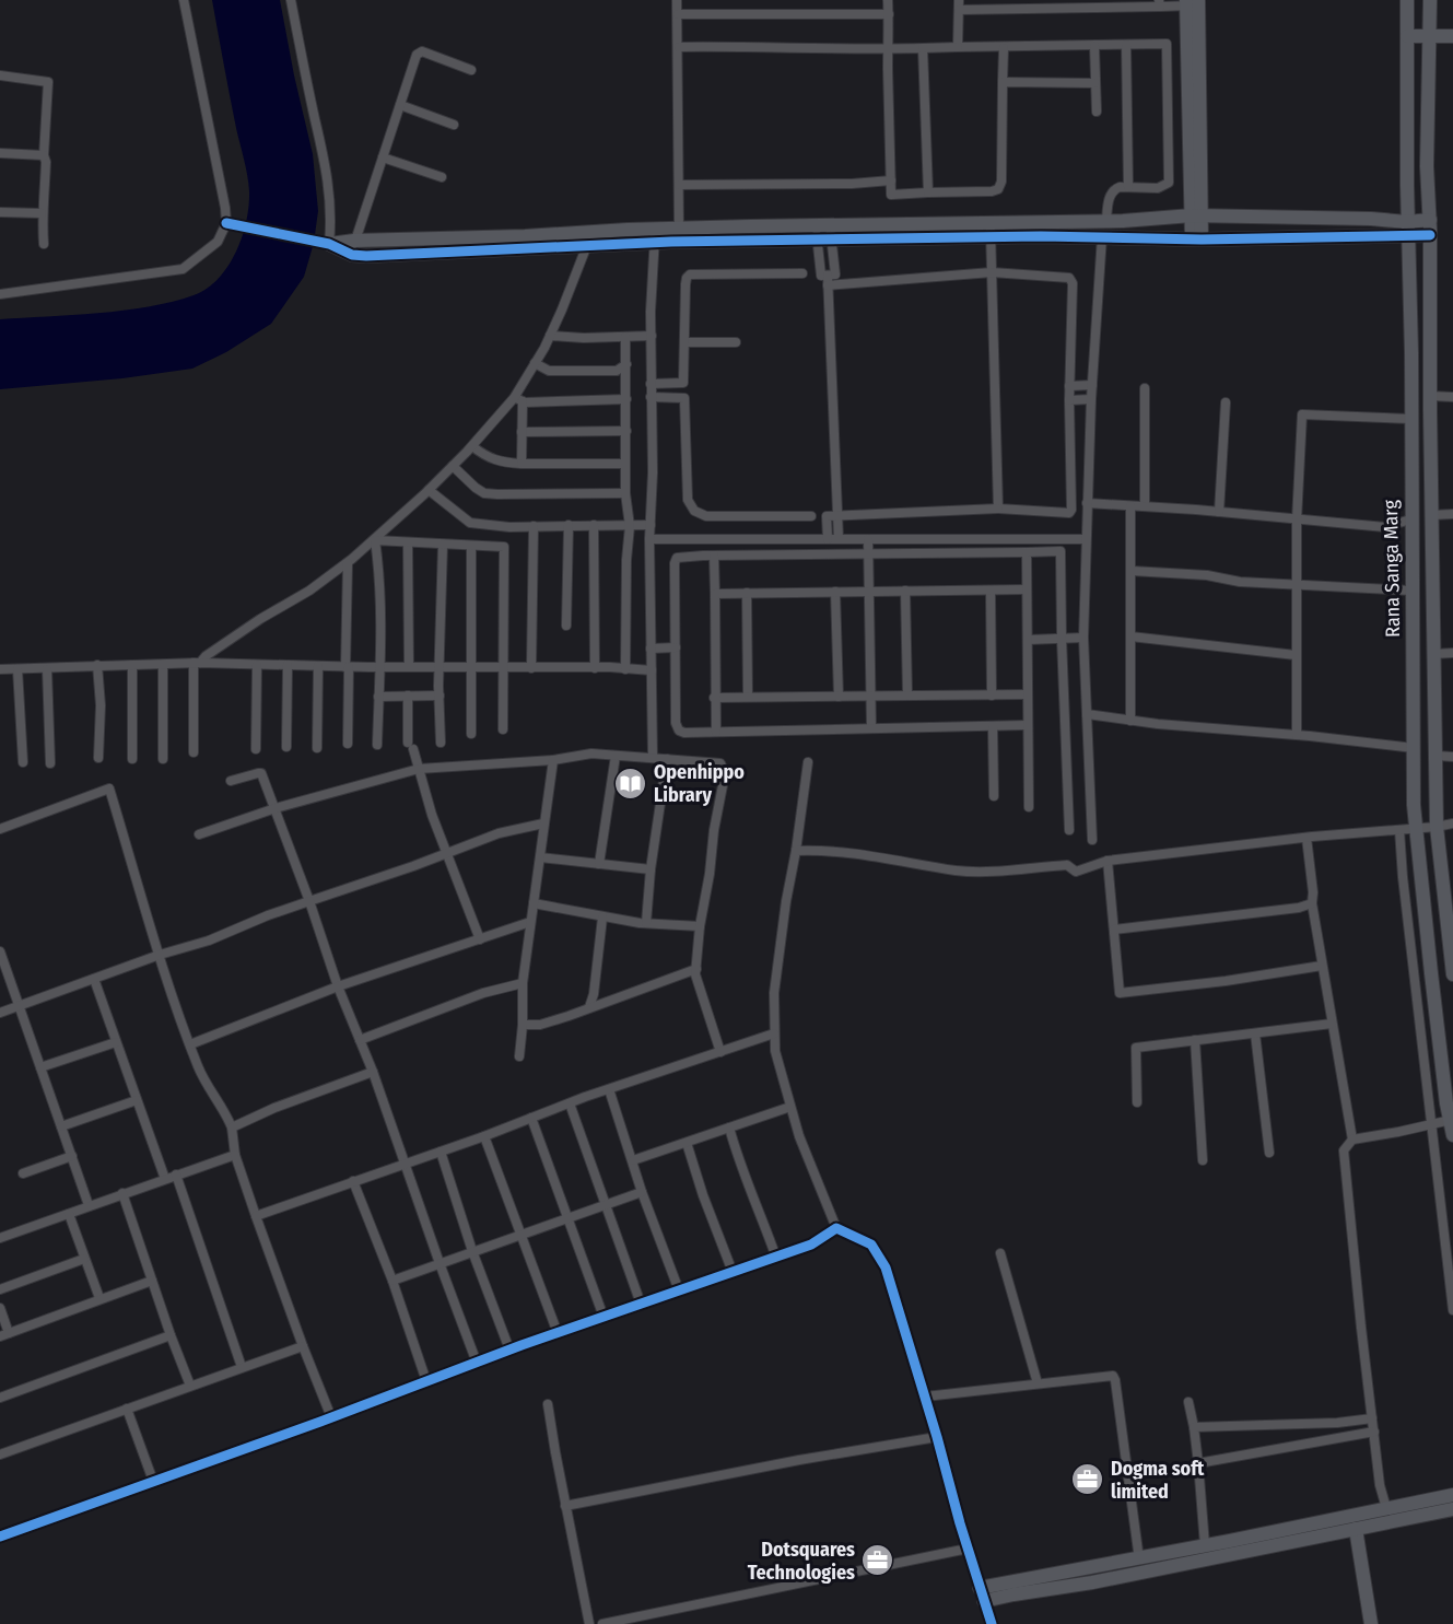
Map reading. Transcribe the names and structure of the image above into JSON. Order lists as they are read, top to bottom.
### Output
{
  "streets": {
    "main road": ["Rana Sanga Marg"]
  },
  "places": {
    "library": ["Openhippo Library"],
    "office": ["Dogma soft limited", "Dotsquares Technologies"]
  }
}
